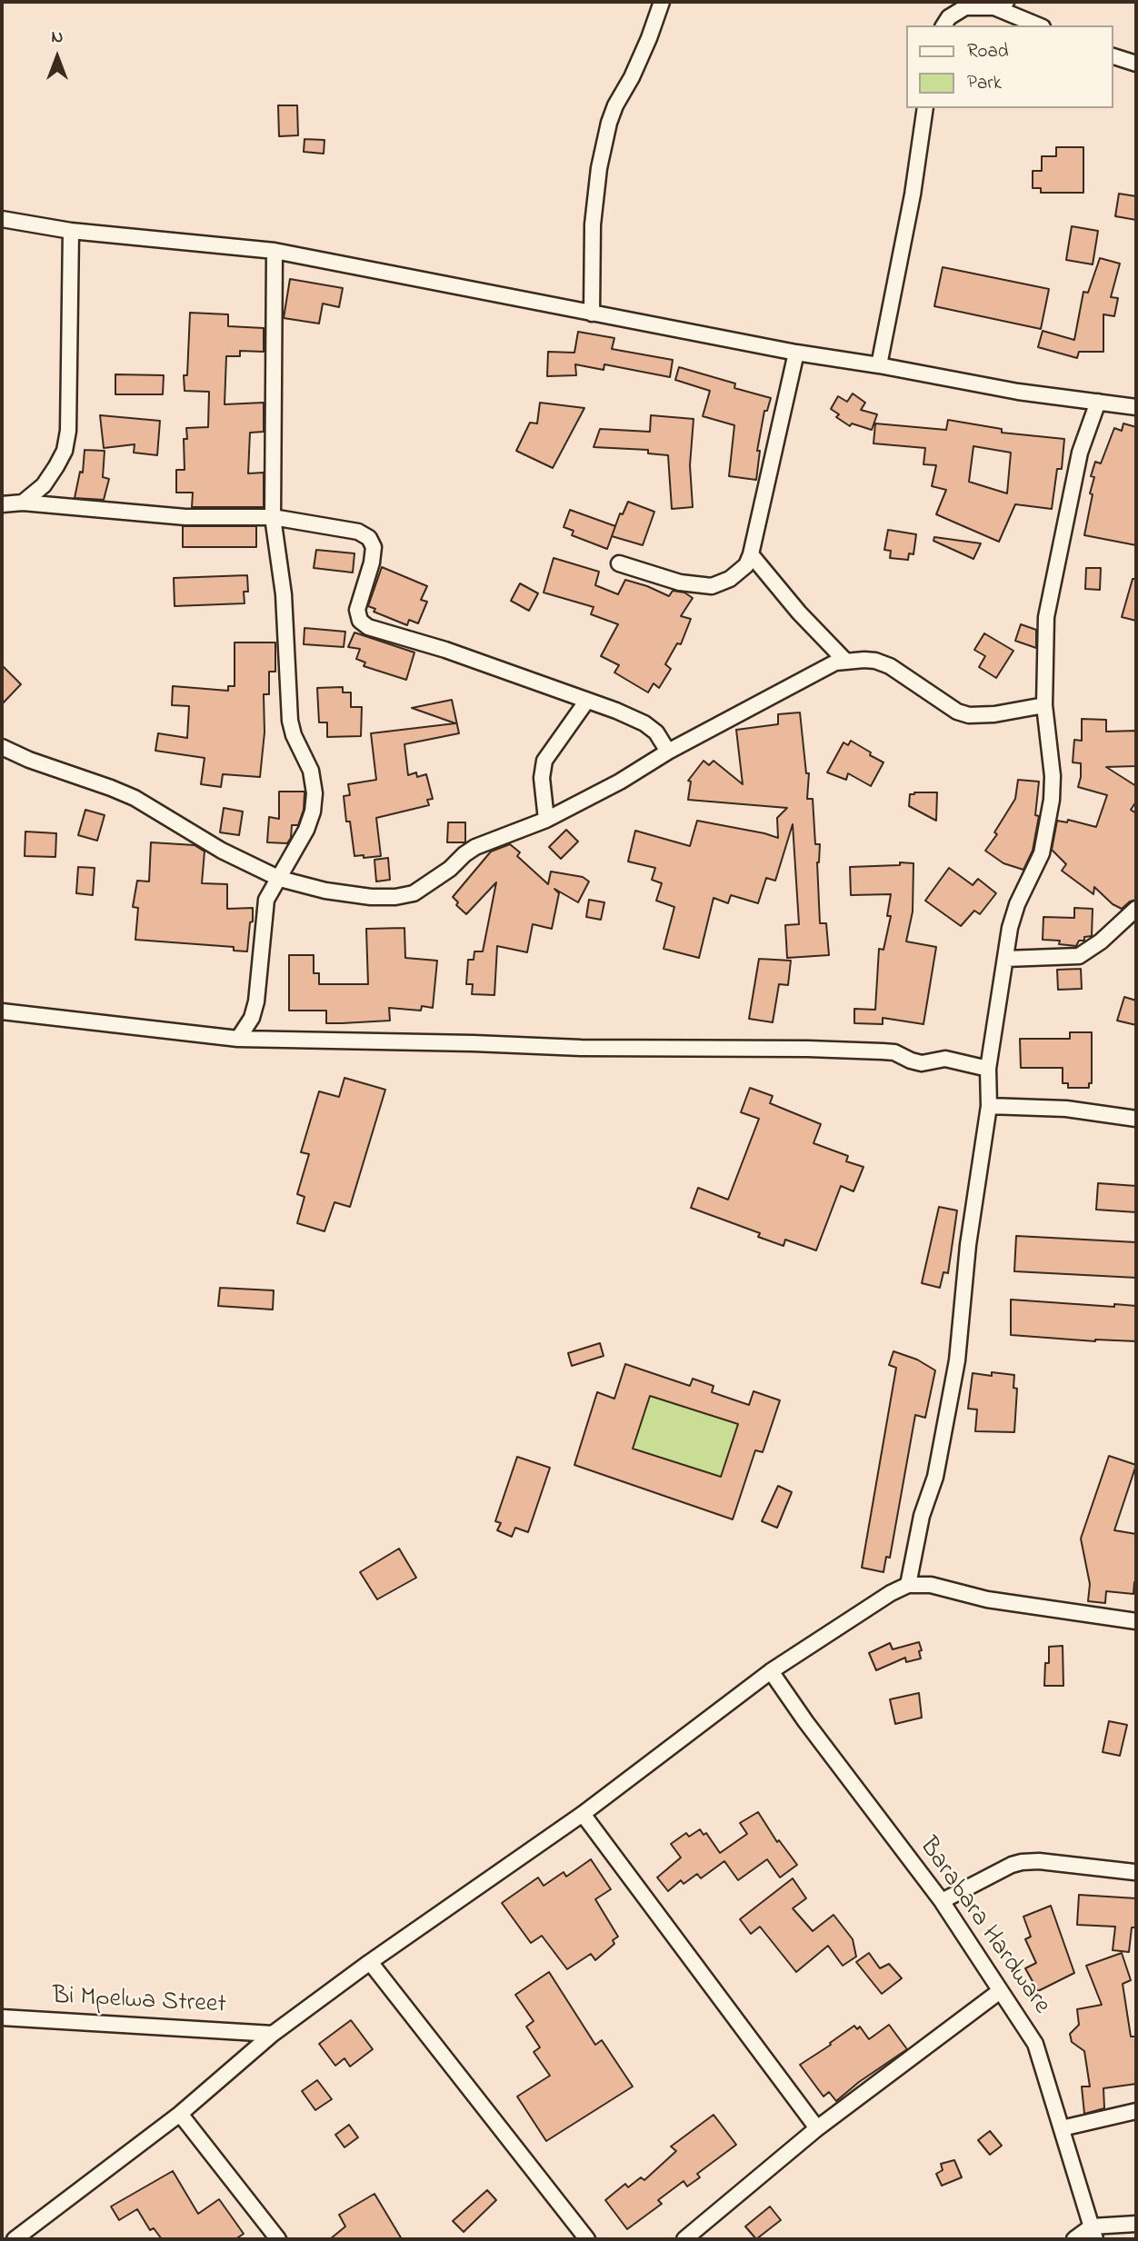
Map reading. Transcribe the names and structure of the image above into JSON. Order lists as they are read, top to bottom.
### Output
{
  "streets": {
    "street": ["Barabara Hardware", "Bi Mpelwa Street"]
  },
  "legend": ["Road", "Park"],
  "north": "top"
}
